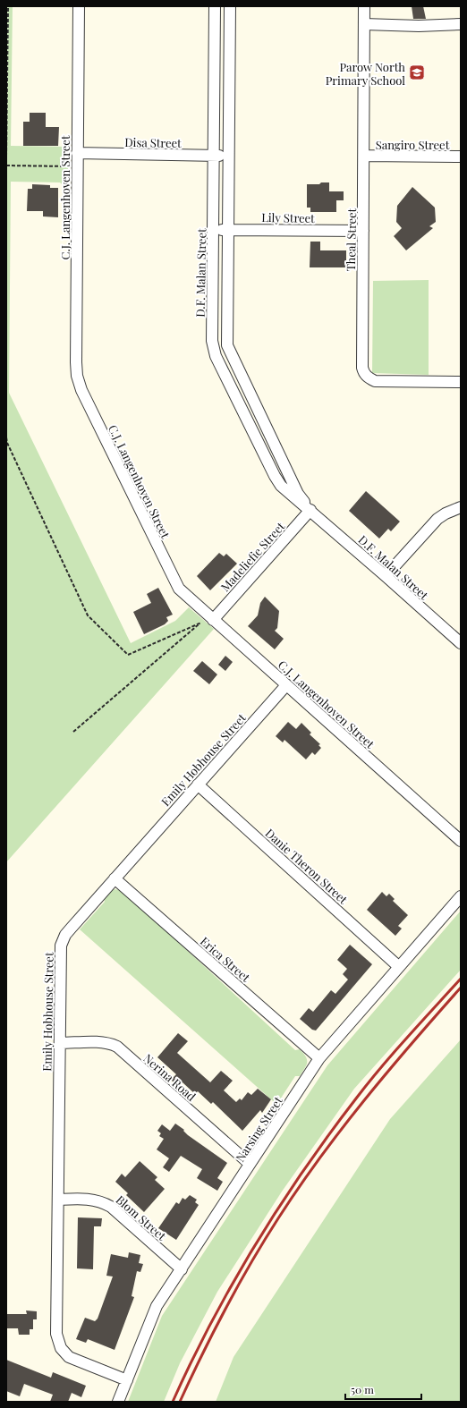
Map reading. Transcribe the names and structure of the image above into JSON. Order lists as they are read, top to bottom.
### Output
{
  "streets": {
    "street": [
      "Disa Street",
      "Sangiro Street",
      "C.J. Langenhoven Street",
      "Lily Street",
      "Theal Street",
      "D.F. Malan Street",
      "Madeliefie Street",
      "Emily Hobhouse Street",
      "Danie Theron Street",
      "Erica Street",
      "Nerina Road",
      "Narsing Street",
      "Blom Street"
    ]
  },
  "crossings": [
    ["Disa Street", "C.J. Langenhoven Street"],
    ["Disa Street", "D.F. Malan Street"],
    ["Sangiro Street", "Theal Street"],
    ["C.J. Langenhoven Street", "Madeliefie Street"],
    ["C.J. Langenhoven Street", "Emily Hobhouse Street"],
    ["Lily Street", "Theal Street"],
    ["Lily Street", "D.F. Malan Street"],
    ["D.F. Malan Street", "Madeliefie Street"],
    ["Emily Hobhouse Street", "Danie Theron Street"],
    ["Emily Hobhouse Street", "Erica Street"],
    ["Emily Hobhouse Street", "Nerina Road"],
    ["Emily Hobhouse Street", "Narsing Street"],
    ["Emily Hobhouse Street", "Blom Street"],
    ["Danie Theron Street", "Narsing Street"],
    ["Erica Street", "Narsing Street"],
    ["Nerina Road", "Narsing Street"],
    ["Narsing Street", "Blom Street"]
  ],
  "places": {
    "school or university": ["Parow North Primary School"]
  },
  "scale_bar": "50 m"
}
